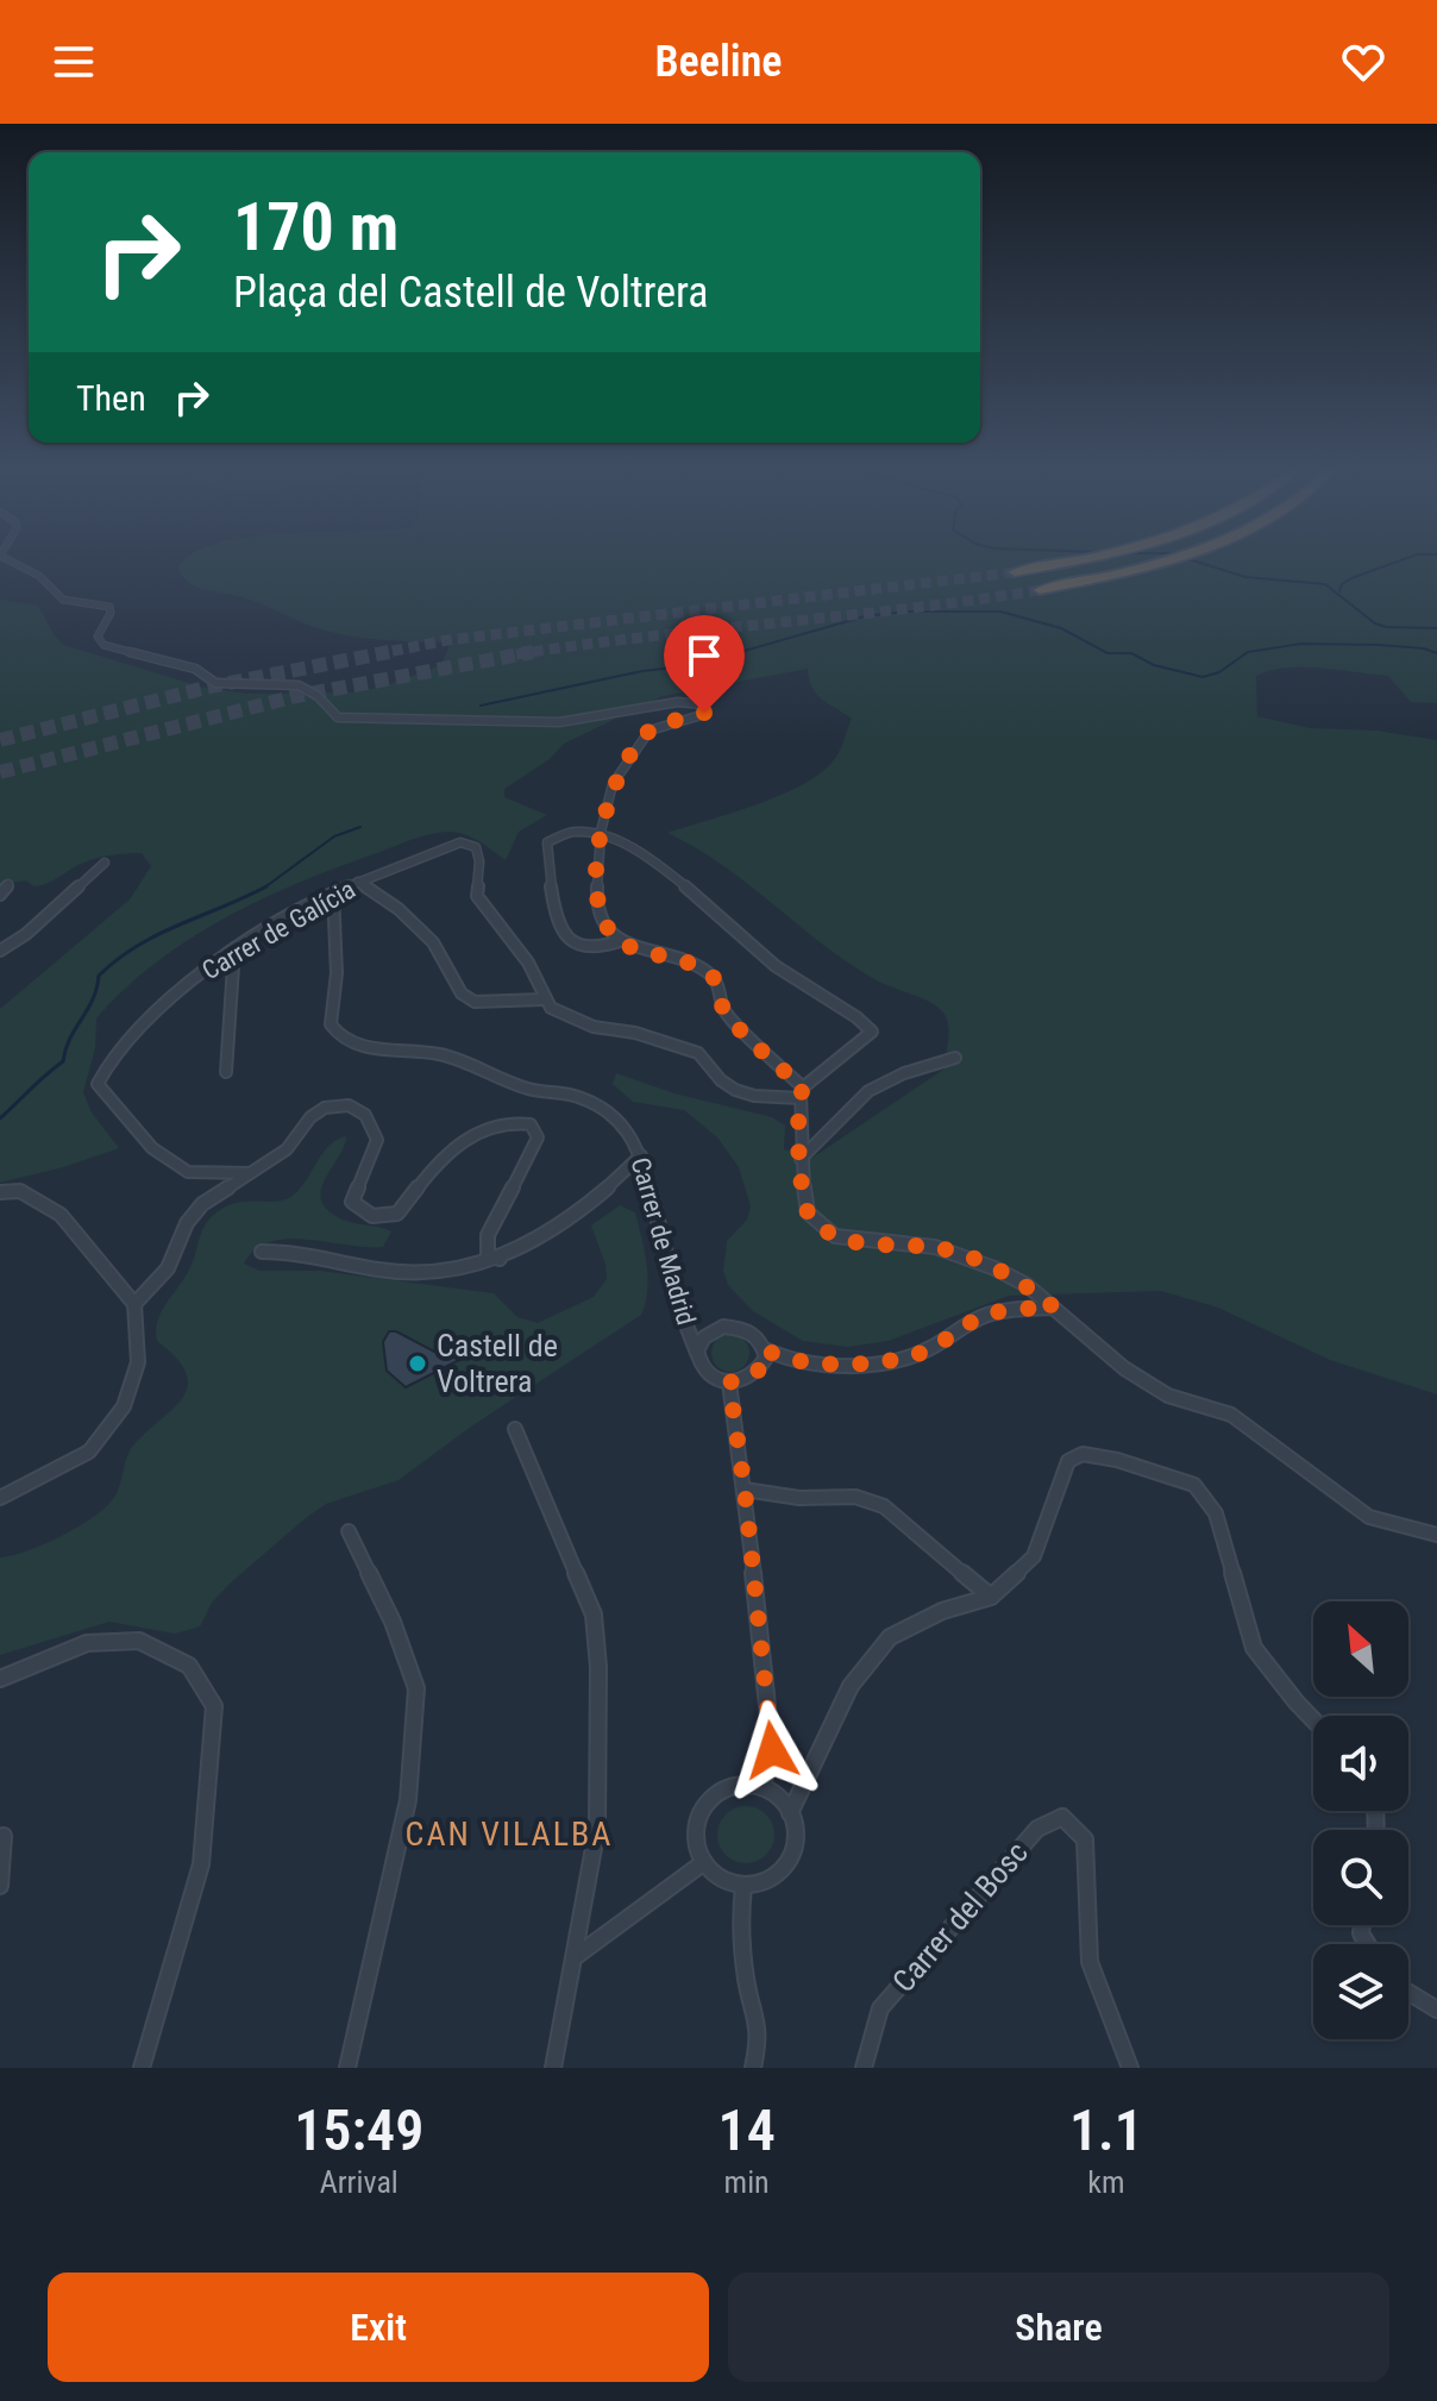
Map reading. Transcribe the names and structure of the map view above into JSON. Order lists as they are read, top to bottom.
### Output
{
  "streets": {
    "street": ["Carrer de Galícia", "Carrer de Madrid", "Carrer del Bosc"]
  },
  "crossings": [
    ["Carrer de Galícia", "Carrer de Madrid"]
  ],
  "districts": ["CAN VILALBA"],
  "places": ["Castell de Voltrera"],
  "north": "top left",
  "page": {
    "header": "Beeline",
    "turn": ["170 m", "Plaça del Castell de Voltrera"],
    "then": "Then",
    "eta": [
      "15:49",
      "Arrival",
      "14",
      "min",
      "1.1",
      "km"
    ],
    "buttons": ["Exit", "Share"]
  }
}
